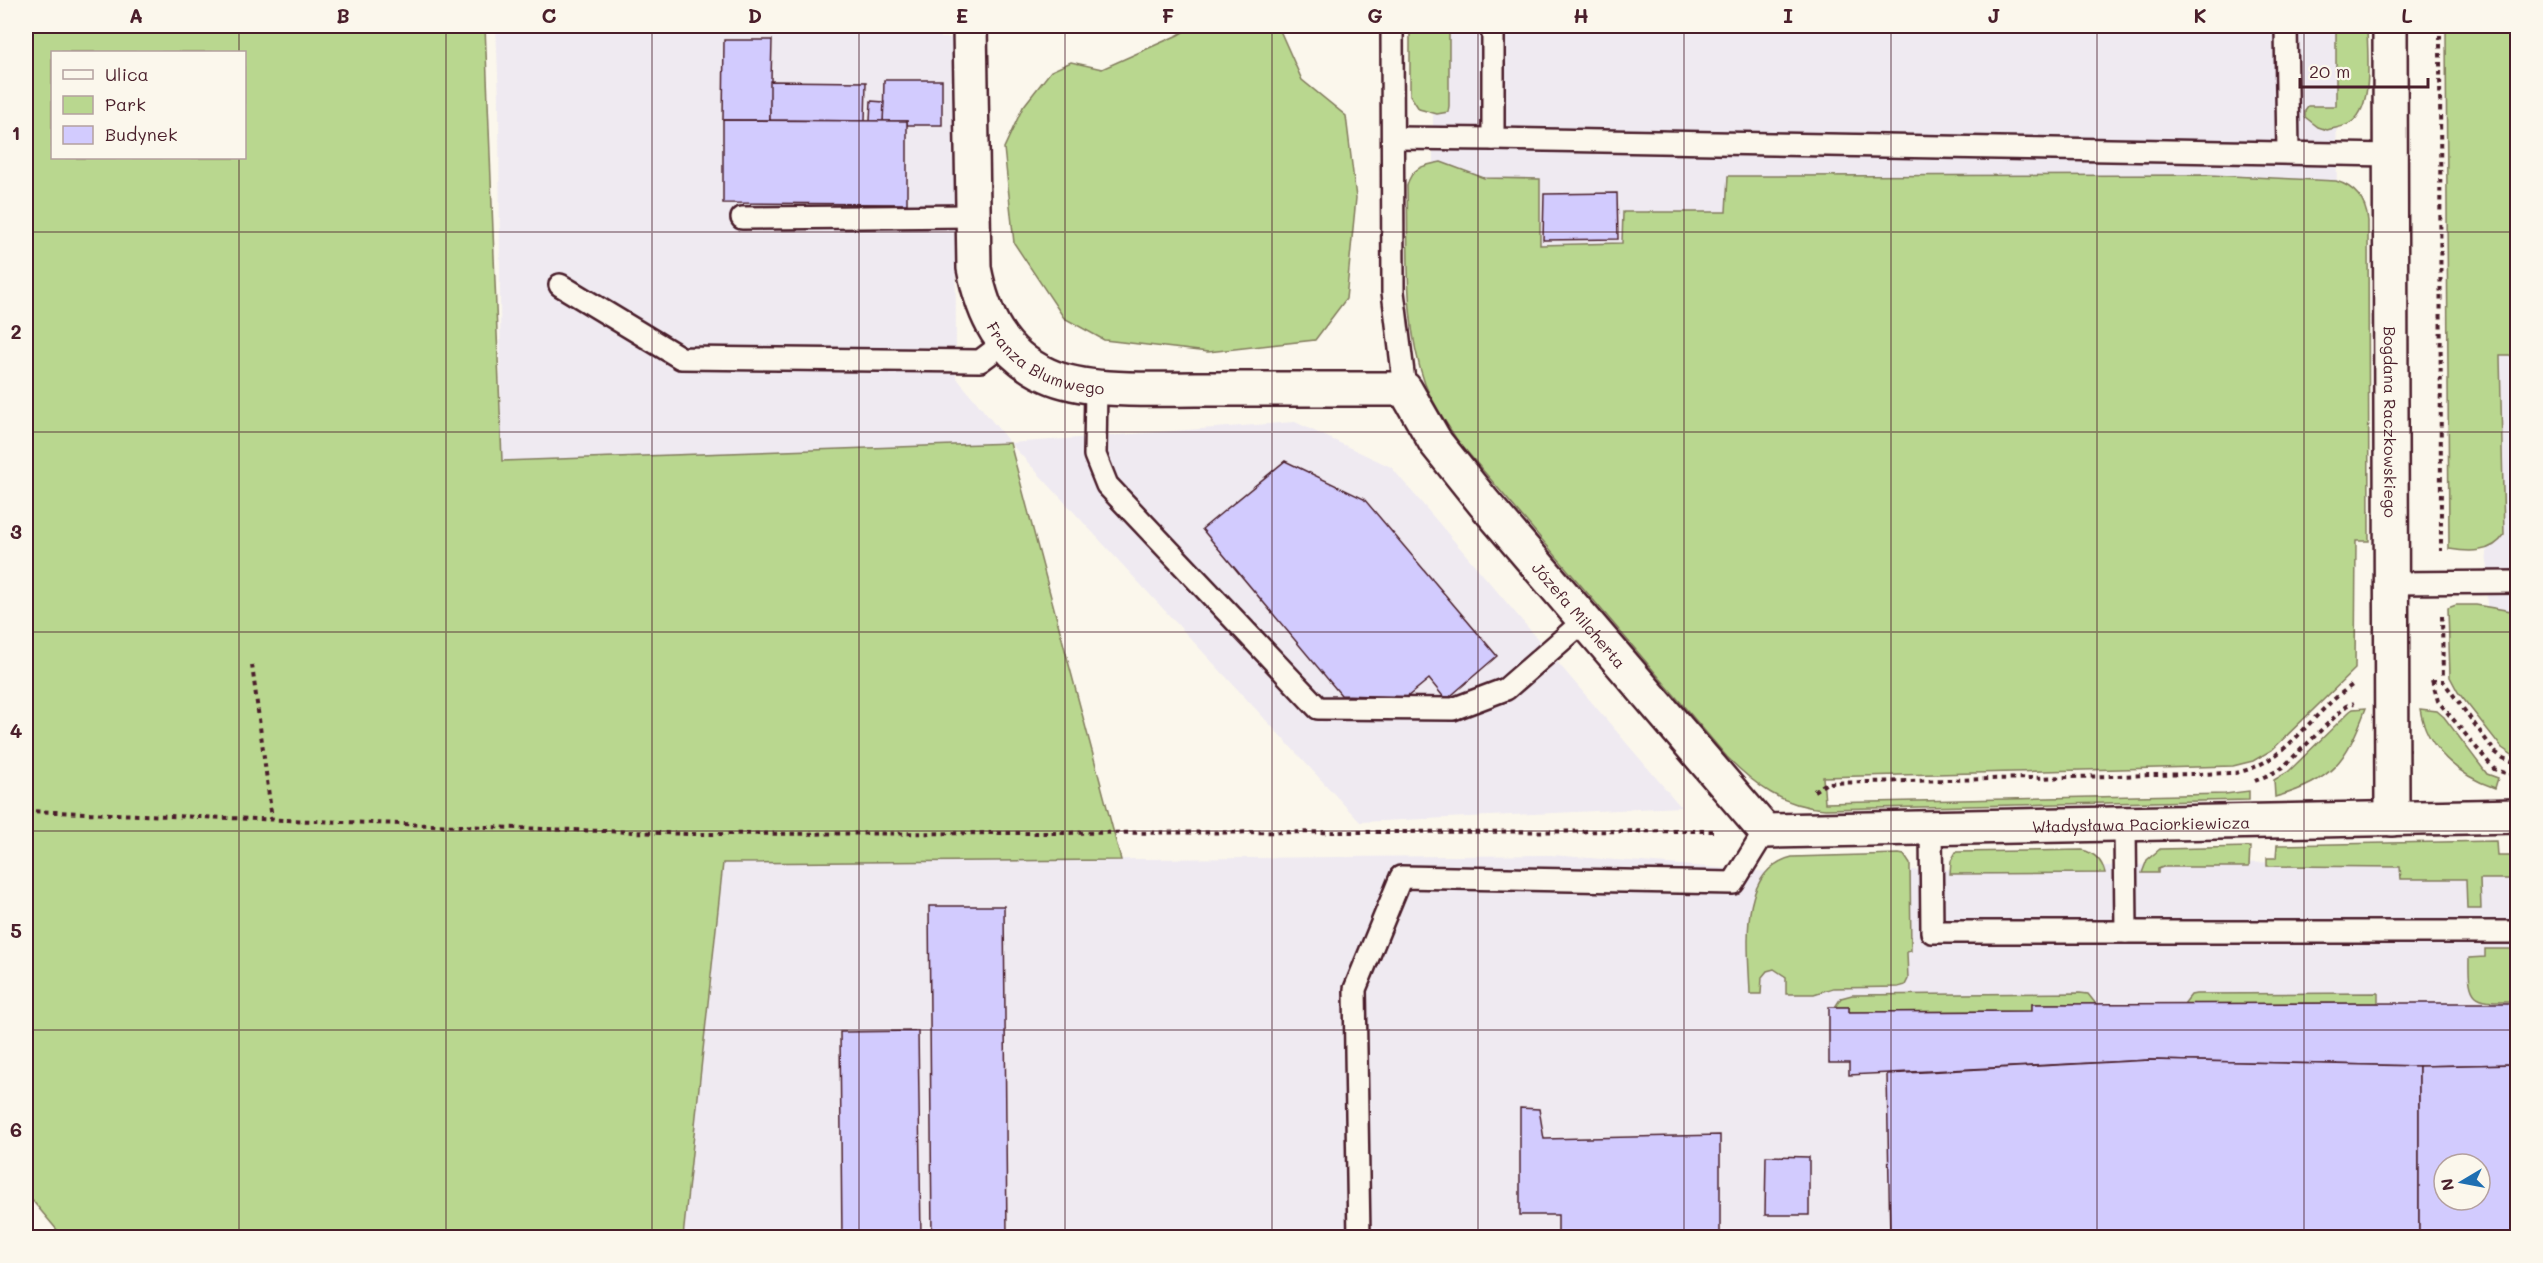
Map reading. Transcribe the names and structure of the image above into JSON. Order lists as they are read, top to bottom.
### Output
{
  "streets": {
    "street": [
      "Franza Blumwego",
      "Bogdana Raczkowskiego",
      "Józefa Milcherta",
      "Władysława Paciorkiewicza"
    ]
  },
  "crossings": [
    ["Franza Blumwego", "Józefa Milcherta"],
    ["Bogdana Raczkowskiego", "Władysława Paciorkiewicza"],
    ["Józefa Milcherta", "Władysława Paciorkiewicza"]
  ],
  "legend": ["Ulica", "Park", "Budynek"],
  "scale_bar": "20 m",
  "north": "left",
  "grid": {
    "columns": [
      "A",
      "B",
      "C",
      "D",
      "E",
      "F",
      "G",
      "H",
      "I",
      "J",
      "K",
      "L"
    ],
    "rows": [
      "1",
      "2",
      "3",
      "4",
      "5",
      "6"
    ]
  }
}
